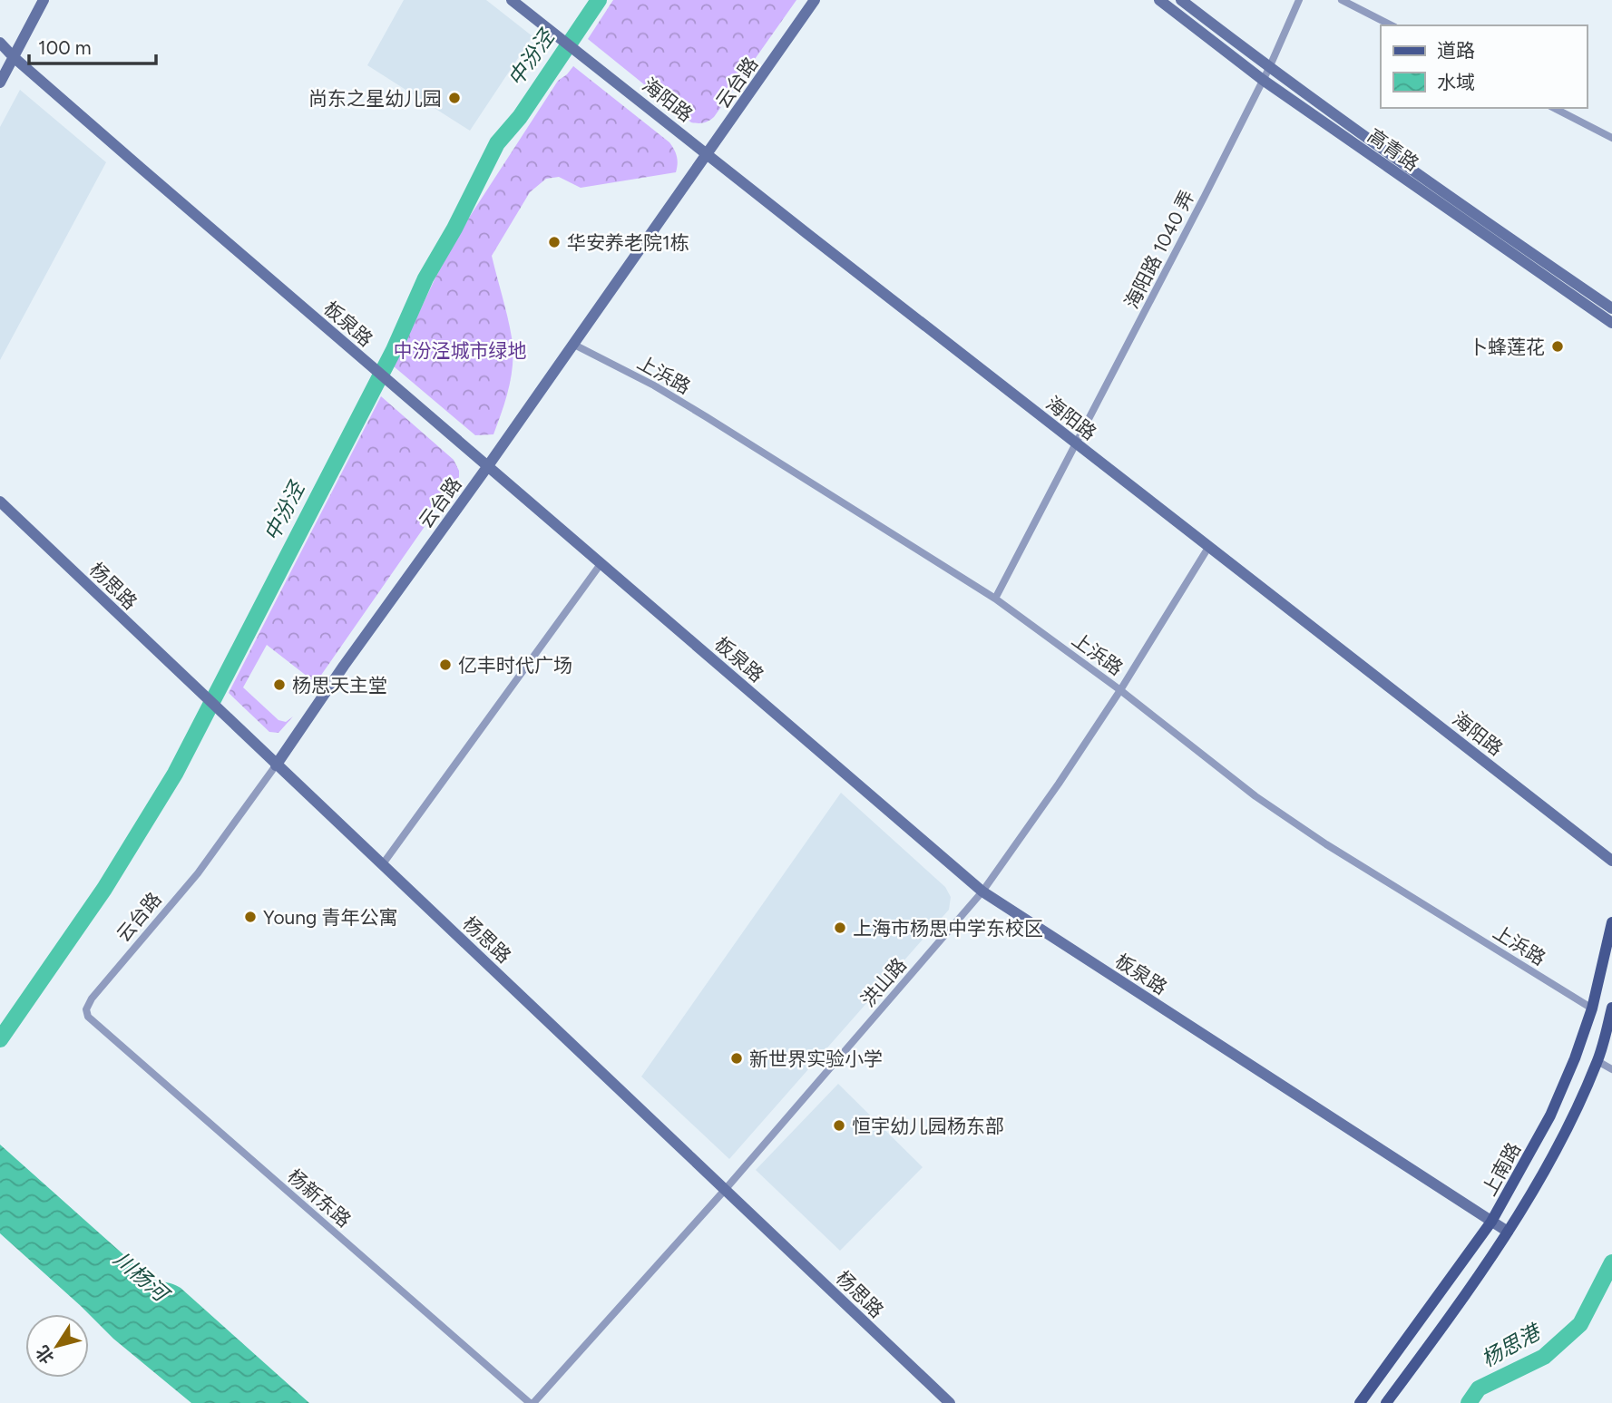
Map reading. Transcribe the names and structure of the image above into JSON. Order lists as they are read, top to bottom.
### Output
{
  "streets": {
    "main road": ["上南路"],
    "street": [
      "云台路",
      "海阳路",
      "高青路",
      "海阳路 1040 弄",
      "板泉路",
      "上浜路",
      "杨思路",
      "洪山路",
      "杨新东路"
    ]
  },
  "crossings": [
    ["云台路", "海阳路"],
    ["云台路", "板泉路"],
    ["云台路", "上浜路"],
    ["云台路", "杨思路"],
    ["云台路", "杨新东路"],
    ["海阳路", "海阳路 1040 弄"],
    ["海阳路", "洪山路"],
    ["高青路", "海阳路 1040 弄"],
    ["海阳路 1040 弄", "上浜路"],
    ["板泉路", "洪山路"],
    ["板泉路", "上南路"],
    ["上浜路", "洪山路"],
    ["上浜路", "上南路"],
    ["杨思路", "洪山路"],
    ["洪山路", "杨新东路"]
  ],
  "water": ["中汾泾", "川杨河", "杨思港"],
  "parks": ["中汾泾城市绿地"],
  "places": [
    "尚东之星幼儿园",
    "华安养老院1栋",
    "卜蜂莲花",
    "亿丰时代广场",
    "杨思天主堂",
    "Young 青年公寓",
    "上海市杨思中学东校区",
    "新世界实验小学",
    "恒宇幼儿园杨东部"
  ],
  "legend": ["道路", "水域"],
  "scale_bar": "100 m",
  "north": "bottom left"
}
